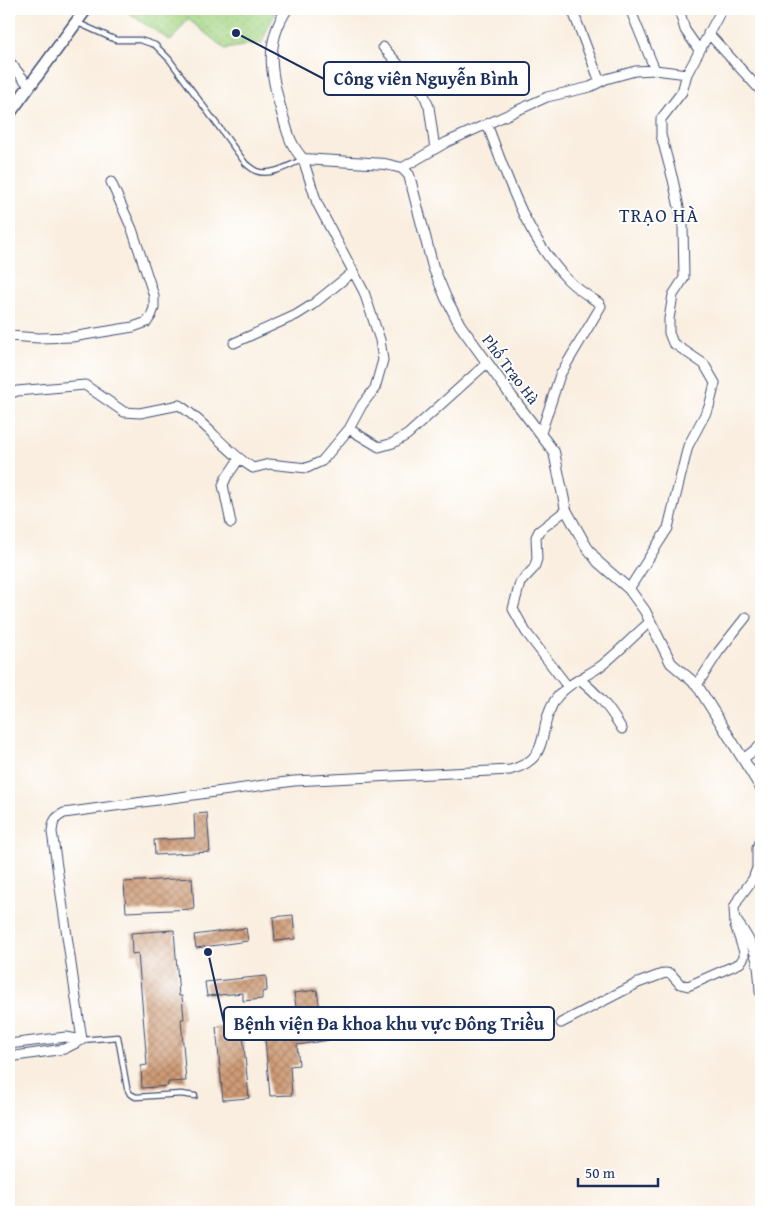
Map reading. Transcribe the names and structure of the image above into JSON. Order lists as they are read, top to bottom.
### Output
{
  "streets": {
    "street": ["Phố Trạo Hà"]
  },
  "districts": ["TRẠO HÀ"],
  "places": ["Công viên Nguyễn Bình", "Bệnh viện Đa khoa khu vực Đông Triều"],
  "scale_bar": "50 m"
}
